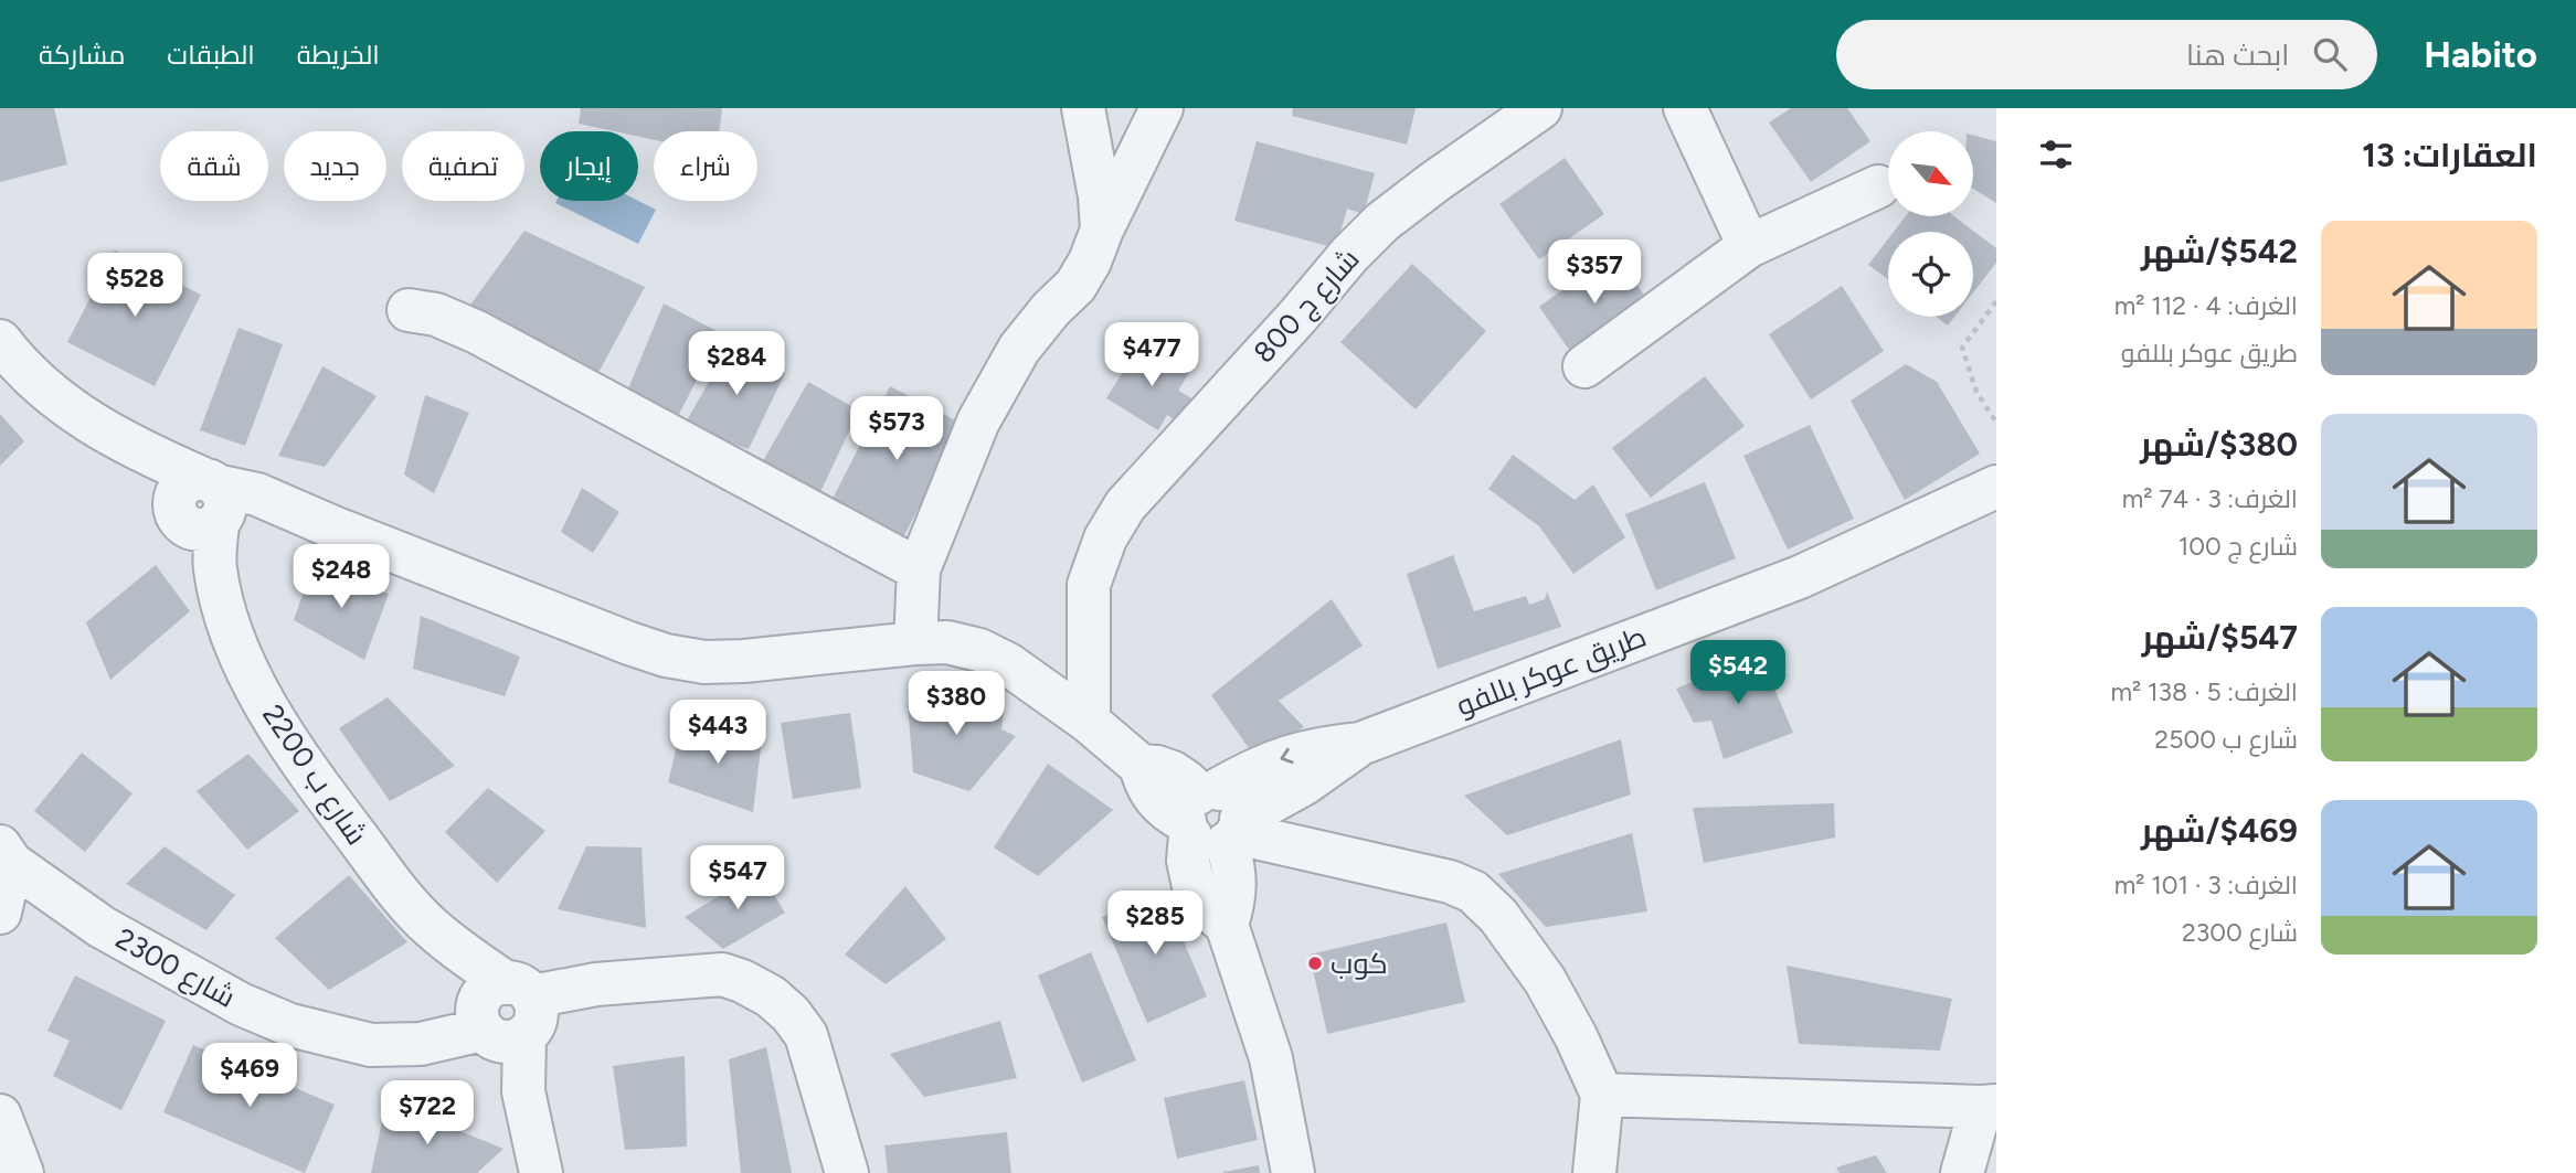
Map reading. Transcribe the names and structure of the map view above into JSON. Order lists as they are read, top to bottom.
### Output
{
  "streets": {
    "street": [
      "شارع ج 800",
      "طريق عوكر بللفو",
      "شارع ب 2200",
      "شارع 2300"
    ]
  },
  "crossings": [
    ["شارع ب 2200", "شارع 2300"]
  ],
  "places": ["كوب"],
  "north": "bottom right",
  "page": {
    "header": "Habito",
    "search": "ابحث هنا",
    "nav": ["الخريطة", "الطبقات", "مشاركة"],
    "heading": "العقارات: 13",
    "chip": [
      "شراء",
      "إيجار",
      "تصفية",
      "جديد",
      "شقة"
    ],
    "list": [
      {
        "name": "$542/شهر",
        "note": "الغرف: 4 · 112 m² · طريق عوكر بللفو"
      },
      {
        "name": "$380/شهر",
        "note": "الغرف: 3 · 74 m² · شارع ج 100"
      },
      {
        "name": "$547/شهر",
        "note": "الغرف: 5 · 138 m² · شارع ب 2500"
      },
      {
        "name": "$469/شهر",
        "note": "الغرف: 3 · 101 m² · شارع 2300"
      }
    ],
    "price": [
      "$357",
      "$528",
      "$477",
      "$284",
      "$573",
      "$248",
      "$542",
      "$380",
      "$443",
      "$547",
      "$285",
      "$469",
      "$722"
    ]
  }
}
